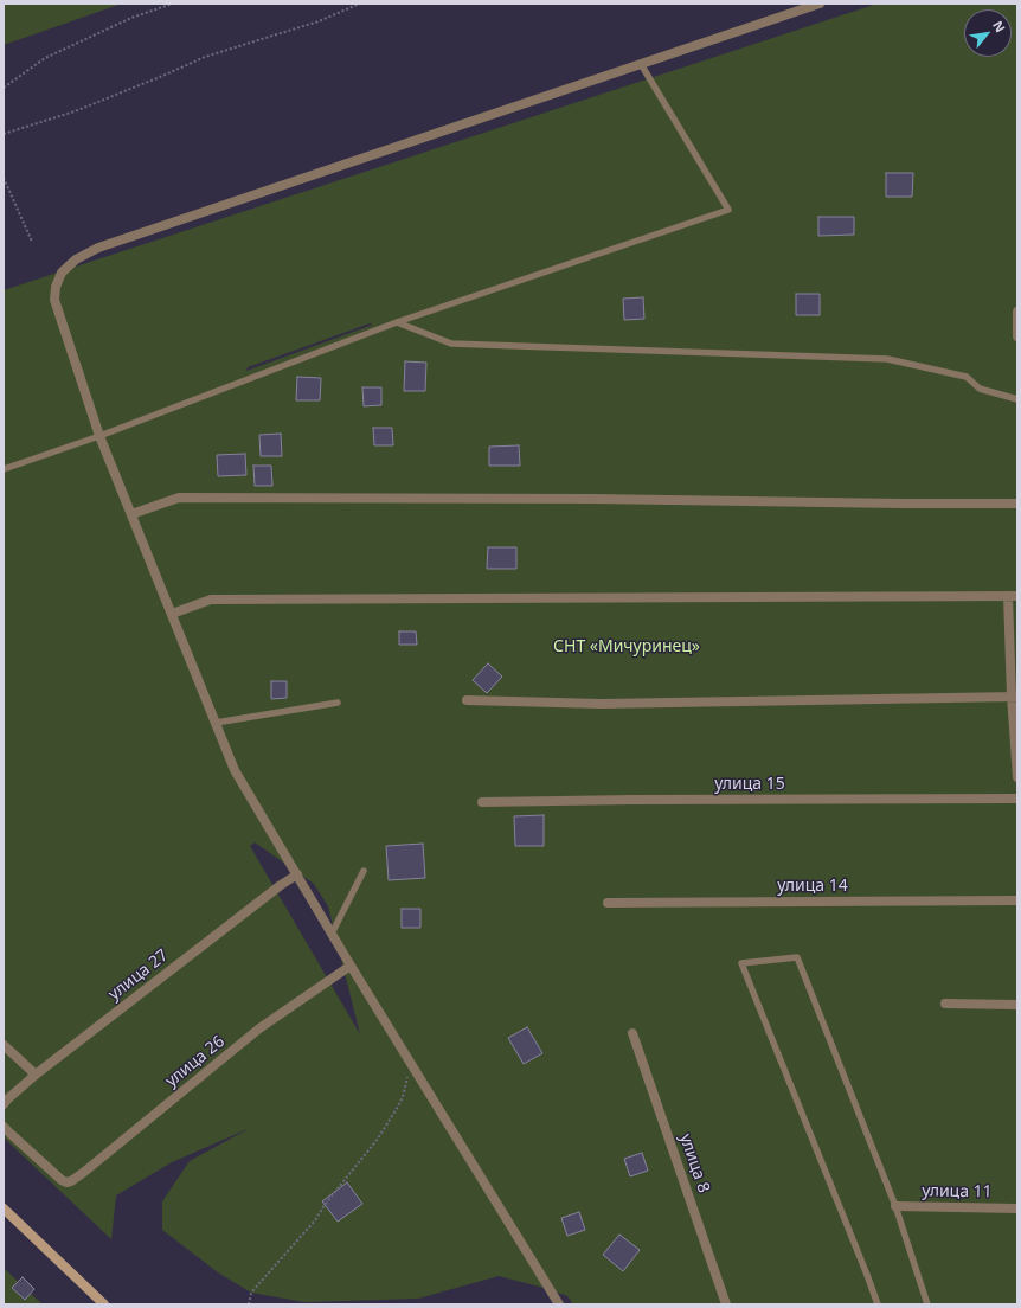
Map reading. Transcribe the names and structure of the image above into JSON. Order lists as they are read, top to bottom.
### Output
{
  "streets": {
    "street": [
      "улица 15",
      "улица 14",
      "улица 27",
      "улица 26",
      "улица 8",
      "улица 11"
    ]
  },
  "parks": ["СНТ «Мичуринец»"],
  "north": "top right"
}
